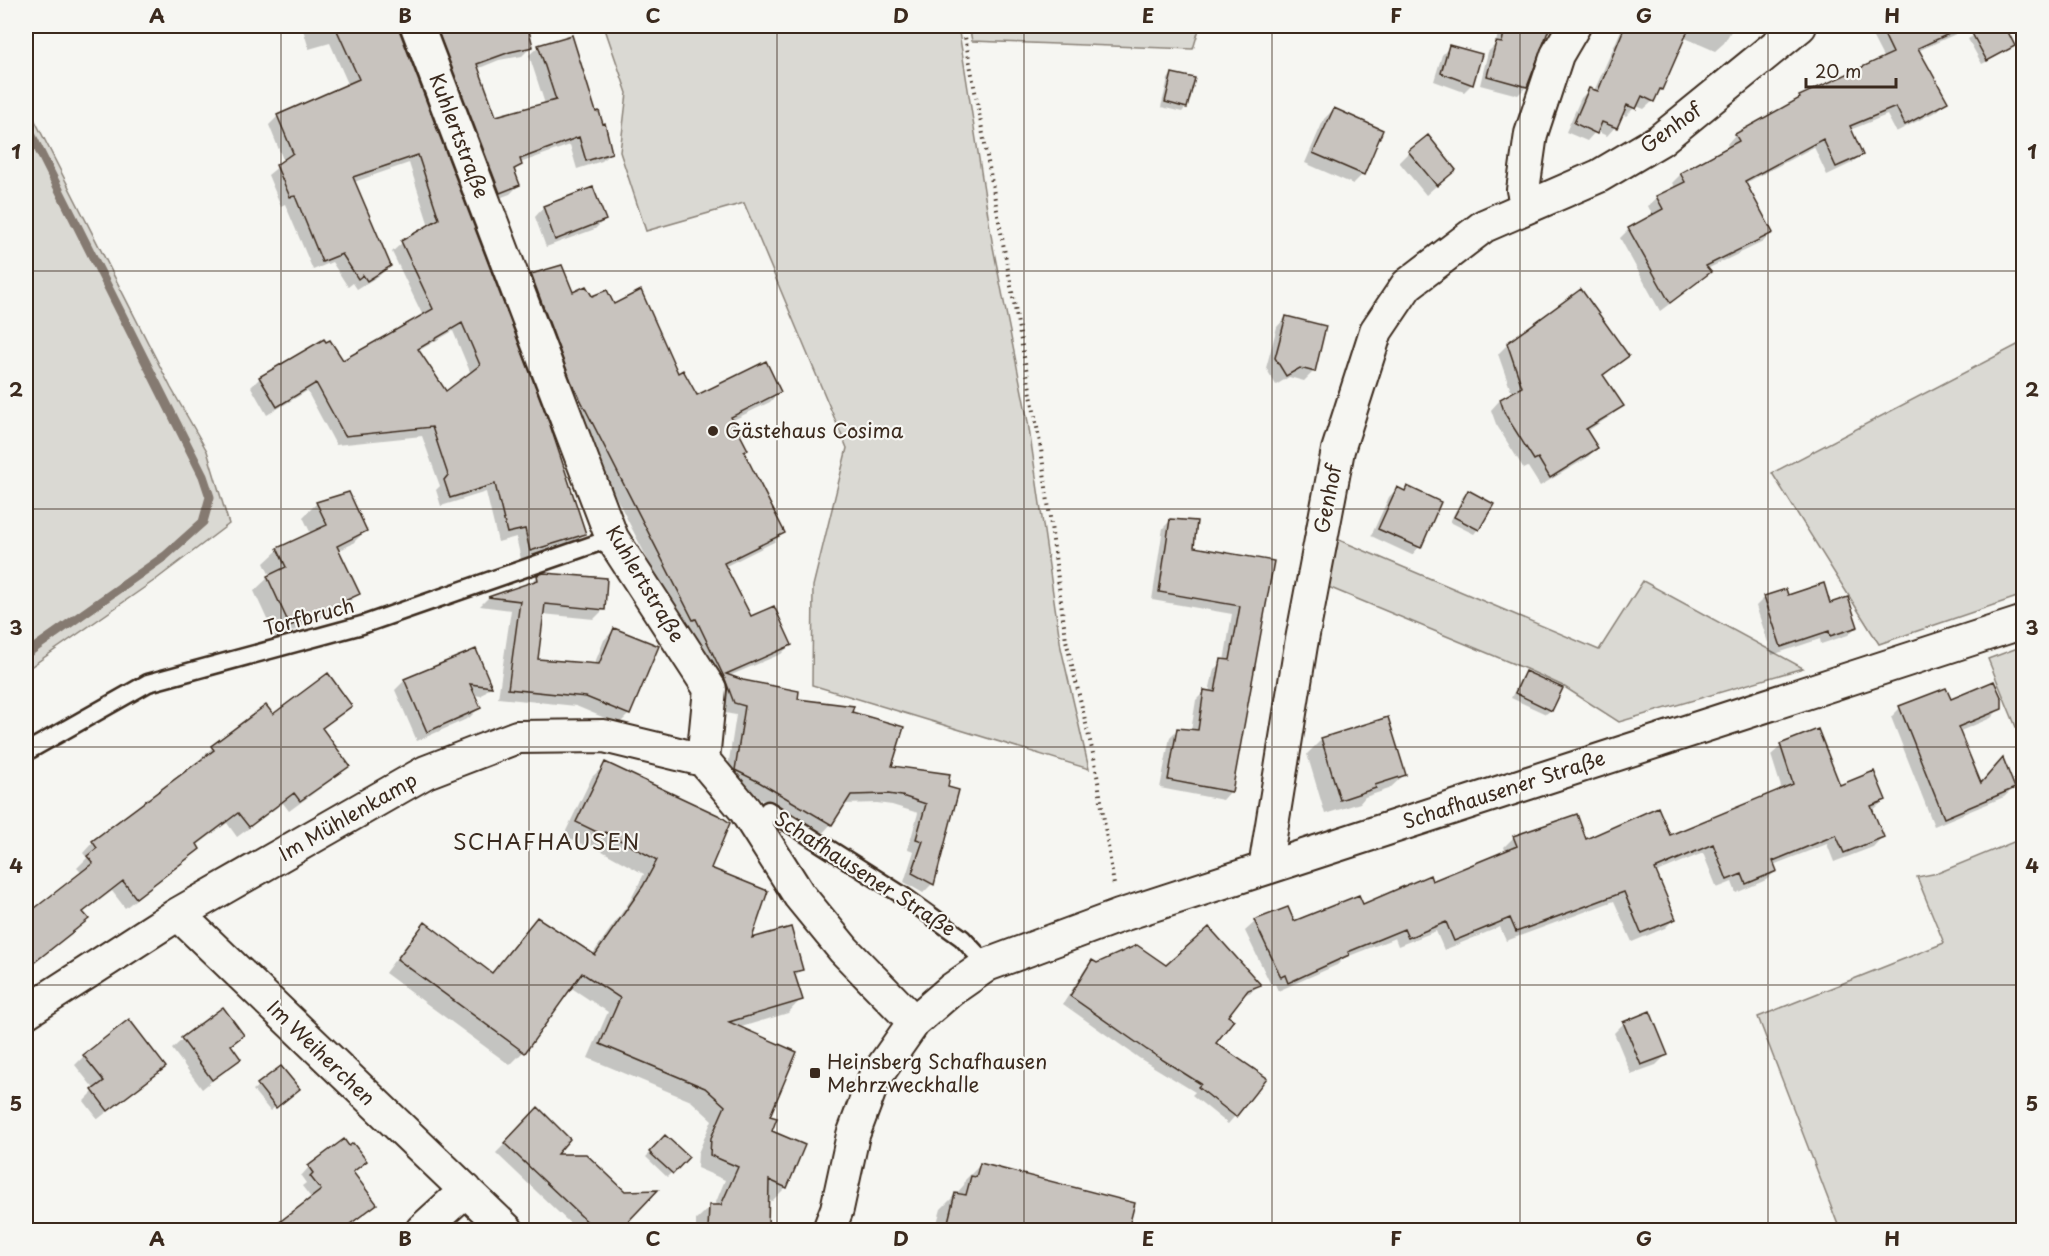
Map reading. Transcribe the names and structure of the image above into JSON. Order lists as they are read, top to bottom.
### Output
{
  "streets": {
    "street": [
      "Genhof",
      "Kuhlertstraße",
      "Schafhausener Straße",
      "Im Mühlenkamp",
      "Im Weiherchen"
    ],
    "lane": ["Torfbruch"]
  },
  "crossings": [
    ["Genhof", "Schafhausener Straße"],
    ["Kuhlertstraße", "Torfbruch"],
    ["Kuhlertstraße", "Im Mühlenkamp"],
    ["Im Mühlenkamp", "Im Weiherchen"]
  ],
  "districts": ["SCHAFHAUSEN"],
  "places": {
    "other": ["Gästehaus Cosima"],
    "transit": ["Heinsberg Schafhausen Mehrzweckhalle"]
  },
  "scale_bar": "20 m",
  "grid": {
    "columns": [
      "A",
      "B",
      "C",
      "D",
      "E",
      "F",
      "G",
      "H"
    ],
    "rows": [
      "1",
      "2",
      "3",
      "4",
      "5"
    ]
  }
}
